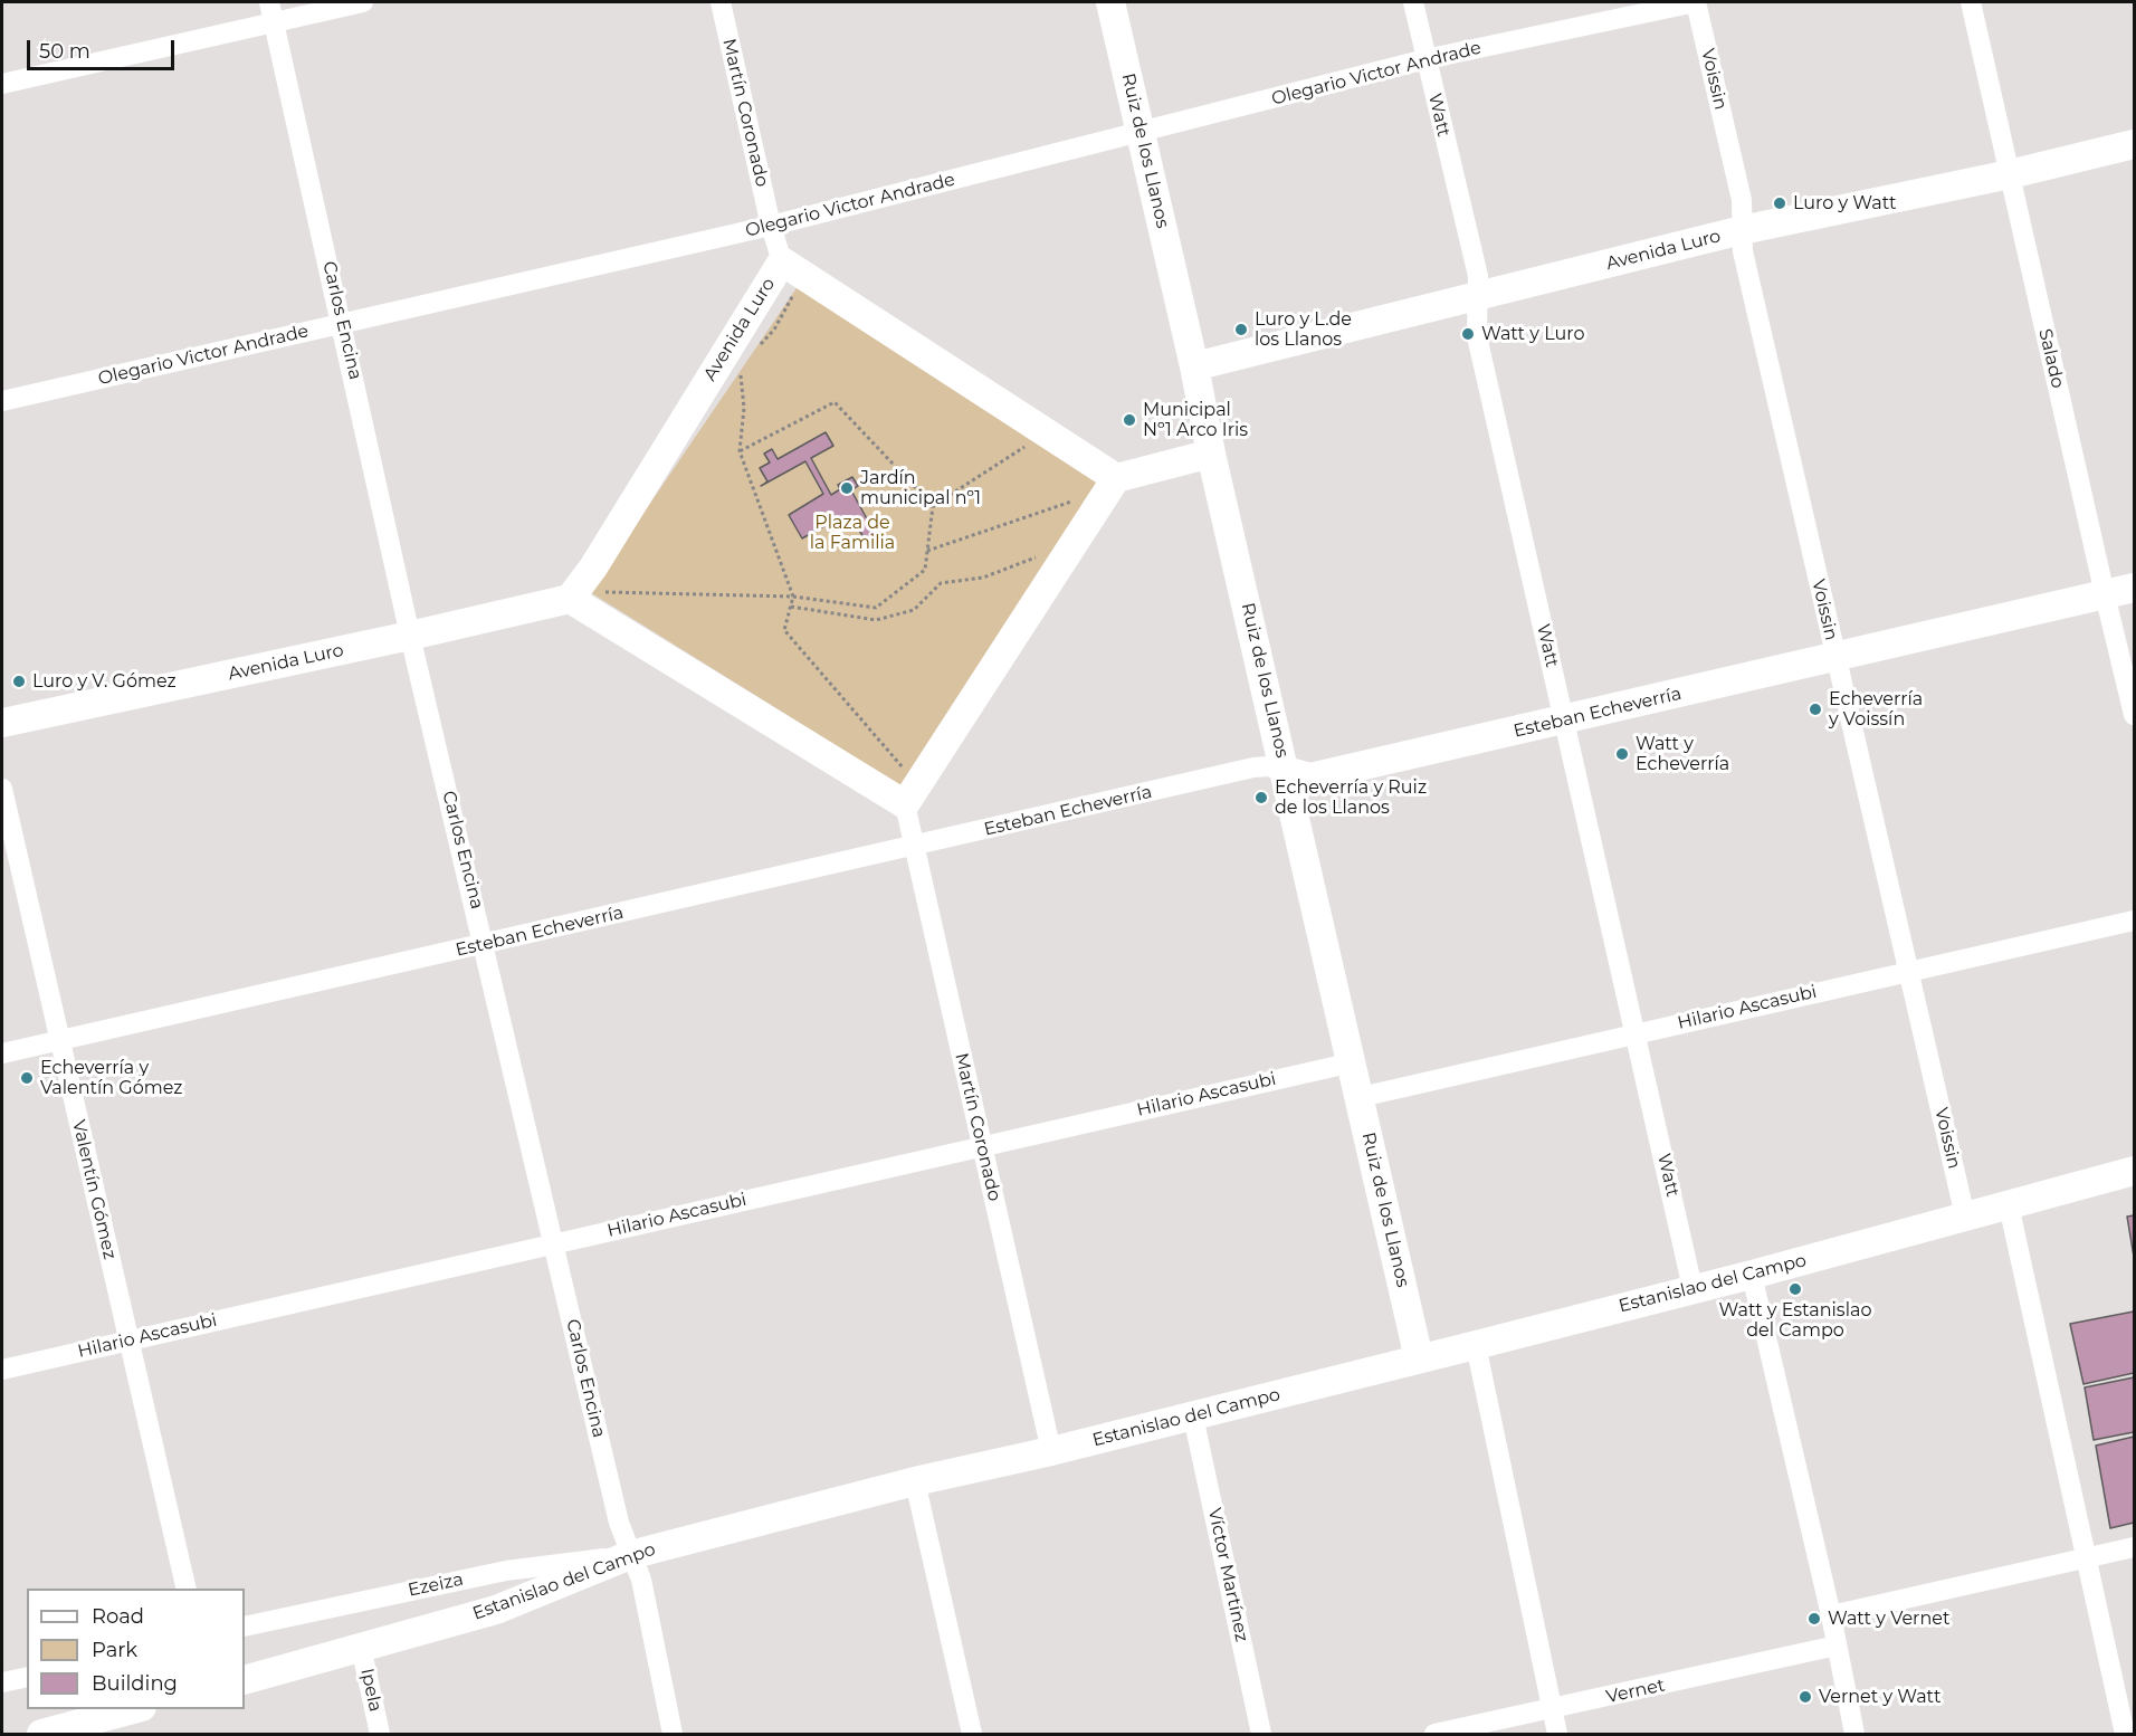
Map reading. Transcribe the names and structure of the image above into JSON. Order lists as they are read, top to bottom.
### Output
{
  "streets": {
    "street": [
      "Olegario Victor Andrade",
      "Voissin",
      "Martín Coronado",
      "Watt",
      "Ruiz de los Llanos",
      "Avenida Luro",
      "Carlos Encina",
      "Salado",
      "Esteban Echeverría",
      "Hilario Ascasubi",
      "Valentín Gómez",
      "Estanislao del Campo",
      "Víctor Martínez",
      "Ezeiza",
      "Ipela",
      "Vernet"
    ]
  },
  "crossings": [
    ["Olegario Victor Andrade", "Voissin"],
    ["Olegario Victor Andrade", "Martín Coronado"],
    ["Olegario Victor Andrade", "Watt"],
    ["Olegario Victor Andrade", "Ruiz de los Llanos"],
    ["Olegario Victor Andrade", "Carlos Encina"],
    ["Voissin", "Avenida Luro"],
    ["Voissin", "Esteban Echeverría"],
    ["Voissin", "Hilario Ascasubi"],
    ["Voissin", "Estanislao del Campo"],
    ["Martín Coronado", "Avenida Luro"],
    ["Martín Coronado", "Esteban Echeverría"],
    ["Martín Coronado", "Hilario Ascasubi"],
    ["Martín Coronado", "Estanislao del Campo"],
    ["Watt", "Avenida Luro"],
    ["Watt", "Esteban Echeverría"],
    ["Watt", "Hilario Ascasubi"],
    ["Watt", "Estanislao del Campo"],
    ["Ruiz de los Llanos", "Avenida Luro"],
    ["Ruiz de los Llanos", "Esteban Echeverría"],
    ["Ruiz de los Llanos", "Hilario Ascasubi"],
    ["Ruiz de los Llanos", "Estanislao del Campo"],
    ["Avenida Luro", "Carlos Encina"],
    ["Avenida Luro", "Salado"],
    ["Carlos Encina", "Esteban Echeverría"],
    ["Carlos Encina", "Hilario Ascasubi"],
    ["Carlos Encina", "Estanislao del Campo"],
    ["Carlos Encina", "Ezeiza"],
    ["Salado", "Esteban Echeverría"],
    ["Esteban Echeverría", "Valentín Gómez"],
    ["Hilario Ascasubi", "Valentín Gómez"],
    ["Estanislao del Campo", "Víctor Martínez"],
    ["Estanislao del Campo", "Ezeiza"],
    ["Estanislao del Campo", "Ipela"]
  ],
  "parks": ["Plaza de la Familia"],
  "places": [
    "Luro y Watt",
    "Luro y L.de los Llanos",
    "Watt y Luro",
    "Municipal Nº1 Arco Iris",
    "Jardín municipal nº1",
    "Luro y V. Gómez",
    "Echeverría y Voissín",
    "Watt y Echeverría",
    "Echeverría y Ruiz de los Llanos",
    "Echeverría y Valentín Gómez",
    "Watt y Estanislao del Campo",
    "Watt y Vernet",
    "Vernet y Watt"
  ],
  "legend": ["Road", "Park", "Building"],
  "scale_bar": "50 m"
}
